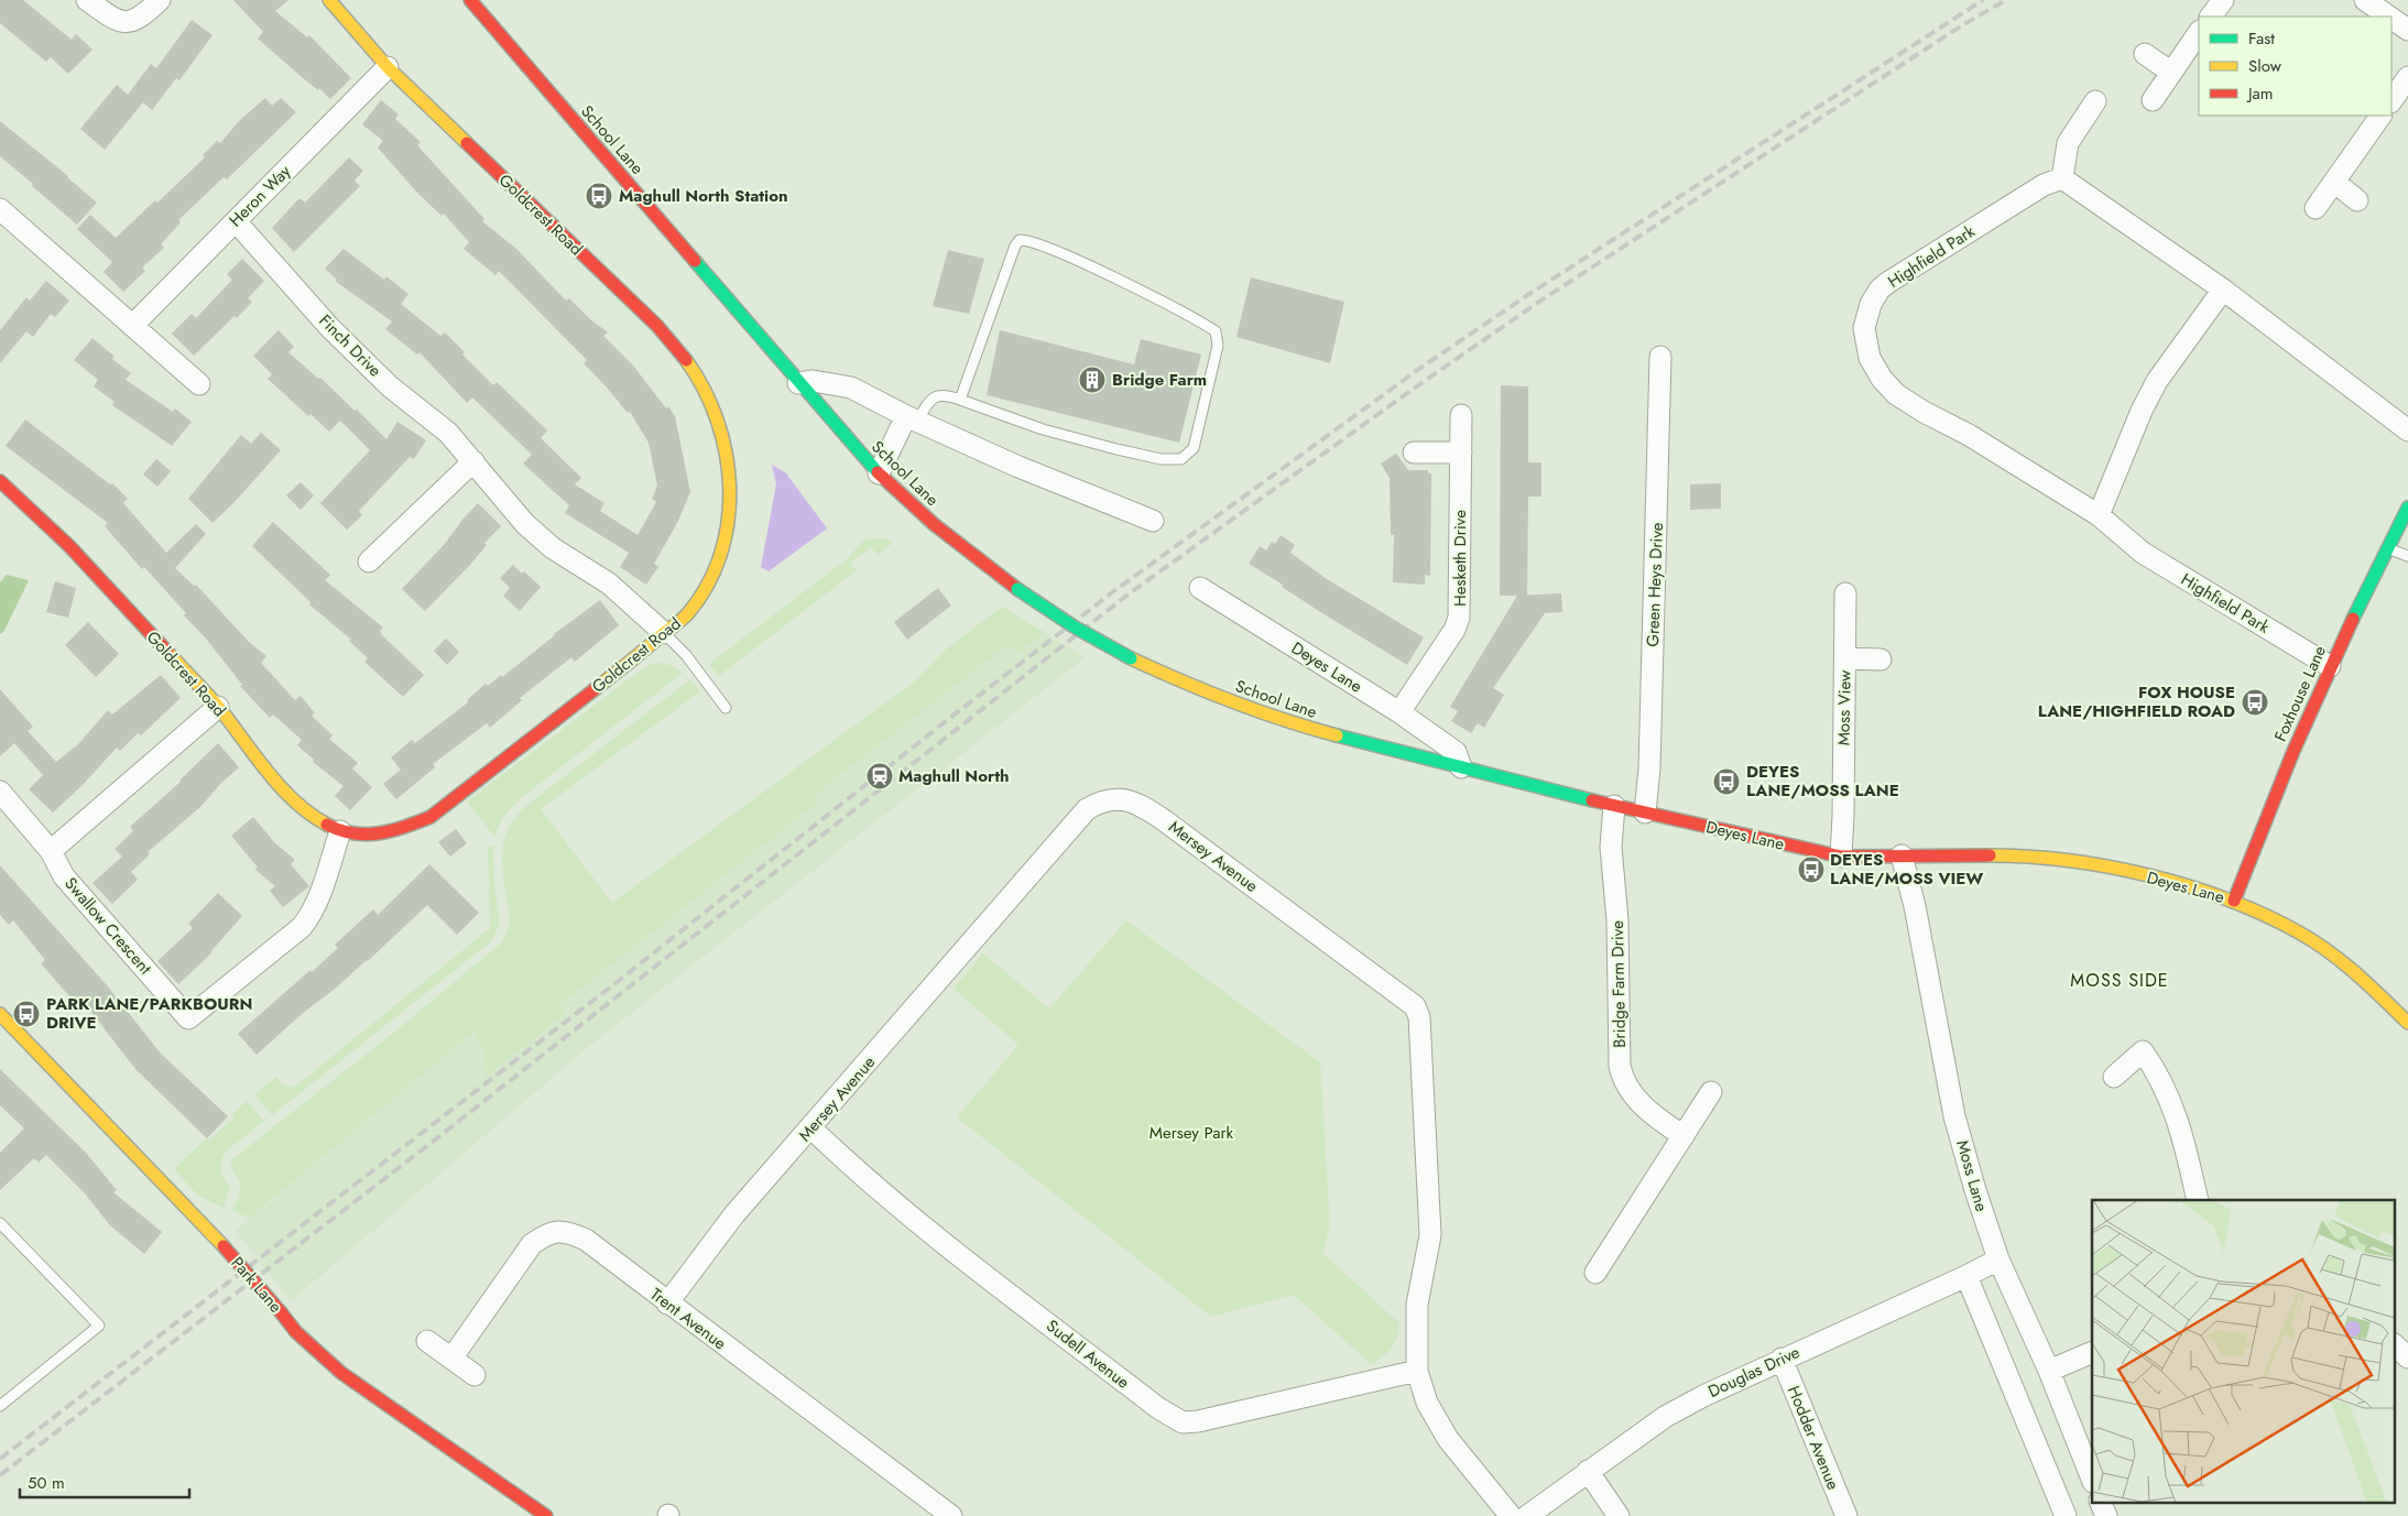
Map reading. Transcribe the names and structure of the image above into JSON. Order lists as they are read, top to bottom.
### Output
{
  "streets": {
    "street": [
      "School Lane",
      "Heron Way",
      "Goldcrest Road",
      "Highfield Park",
      "Finch Drive",
      "Hesketh Drive",
      "Green Heys Drive",
      "Deyes Lane",
      "Foxhouse Lane",
      "Moss View",
      "Mersey Avenue",
      "Swallow Crescent",
      "Bridge Farm Drive",
      "Moss Lane",
      "Park Lane",
      "Trent Avenue",
      "Sudell Avenue",
      "Douglas Drive",
      "Hodder Avenue"
    ]
  },
  "crossings": [
    ["School Lane", "Deyes Lane"],
    ["Heron Way", "Goldcrest Road"],
    ["Heron Way", "Finch Drive"],
    ["Goldcrest Road", "Finch Drive"],
    ["Goldcrest Road", "Swallow Crescent"],
    ["Highfield Park", "Foxhouse Lane"],
    ["Hesketh Drive", "Deyes Lane"],
    ["Green Heys Drive", "Deyes Lane"],
    ["Deyes Lane", "Foxhouse Lane"],
    ["Deyes Lane", "Moss View"],
    ["Deyes Lane", "Bridge Farm Drive"],
    ["Deyes Lane", "Moss Lane"],
    ["Mersey Avenue", "Trent Avenue"],
    ["Mersey Avenue", "Sudell Avenue"],
    ["Moss Lane", "Douglas Drive"],
    ["Douglas Drive", "Hodder Avenue"]
  ],
  "districts": ["MOSS SIDE"],
  "parks": ["Mersey Park"],
  "places": {
    "bus stop": [
      "Maghull North Station",
      "FOX HOUSE LANE/HIGHFIELD ROAD",
      "DEYES LANE/MOSS LANE",
      "DEYES LANE/MOSS VIEW",
      "PARK LANE/PARKBOURN DRIVE"
    ],
    "building": ["Bridge Farm"],
    "station": ["Maghull North"]
  },
  "legend": ["Fast", "Slow", "Jam"],
  "scale_bar": "50 m"
}
